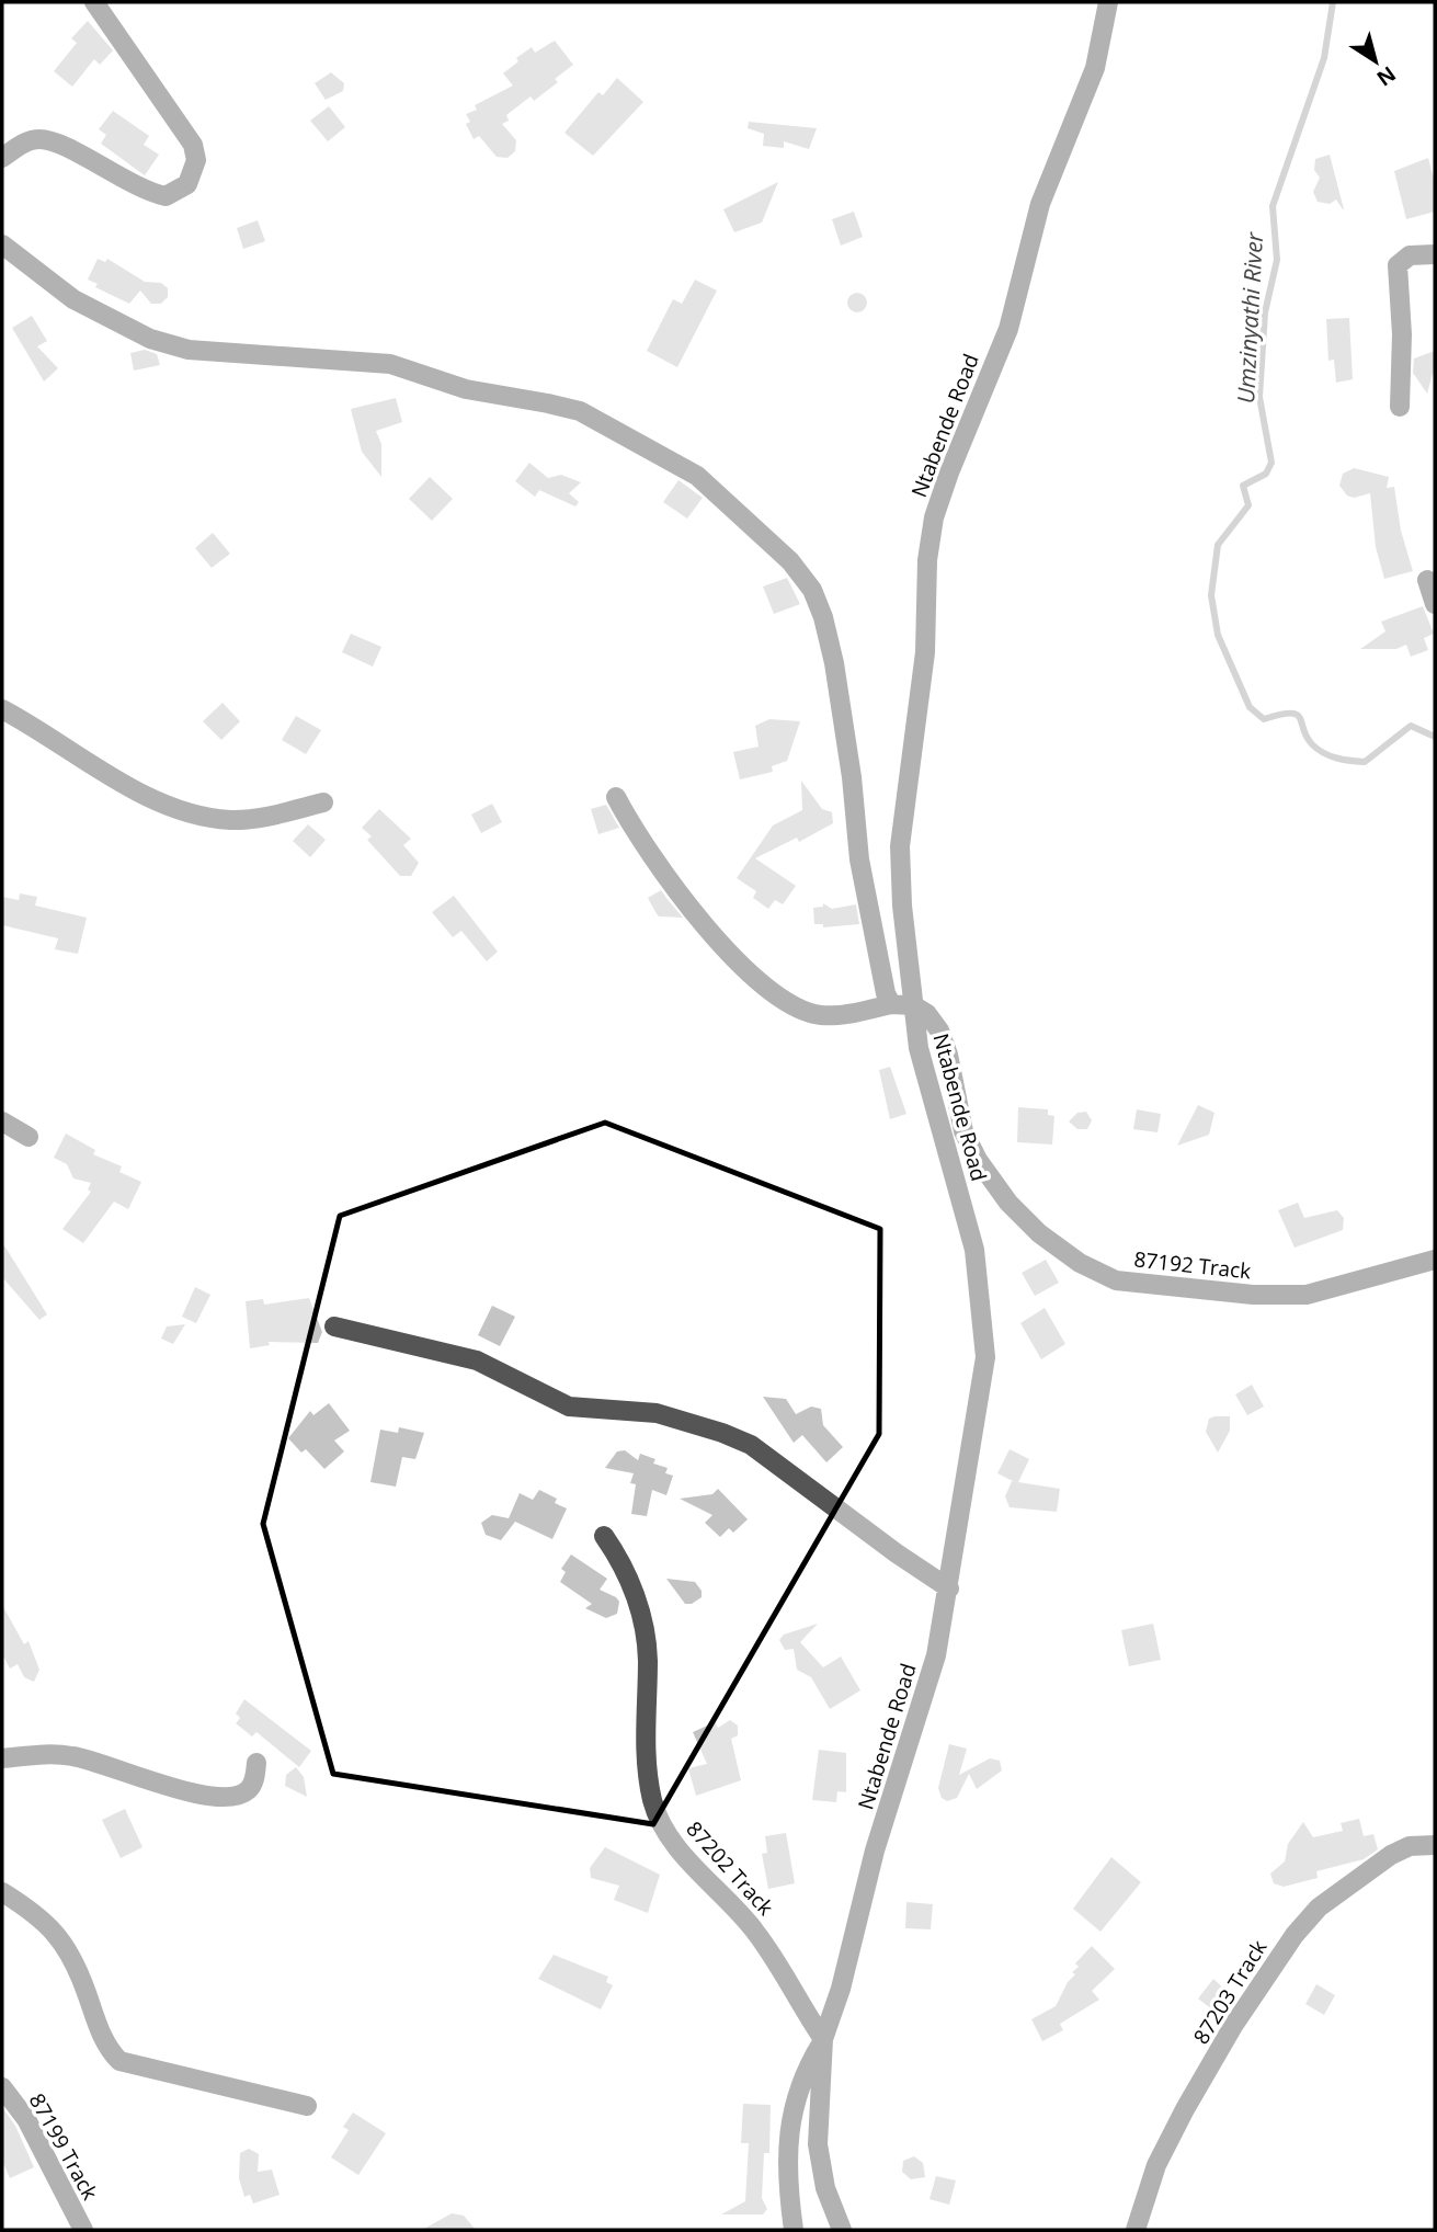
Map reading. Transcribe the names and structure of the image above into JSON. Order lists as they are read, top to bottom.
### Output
{
  "streets": {
    "street": [
      "Ntabende Road",
      "87192 Track",
      "87202 Track",
      "87203 Track",
      "87199 Track"
    ]
  },
  "crossings": [
    ["Ntabende Road", "87192 Track"],
    ["Ntabende Road", "87202 Track"]
  ],
  "water": ["Umzinyathi River"],
  "north": "bottom right"
}
